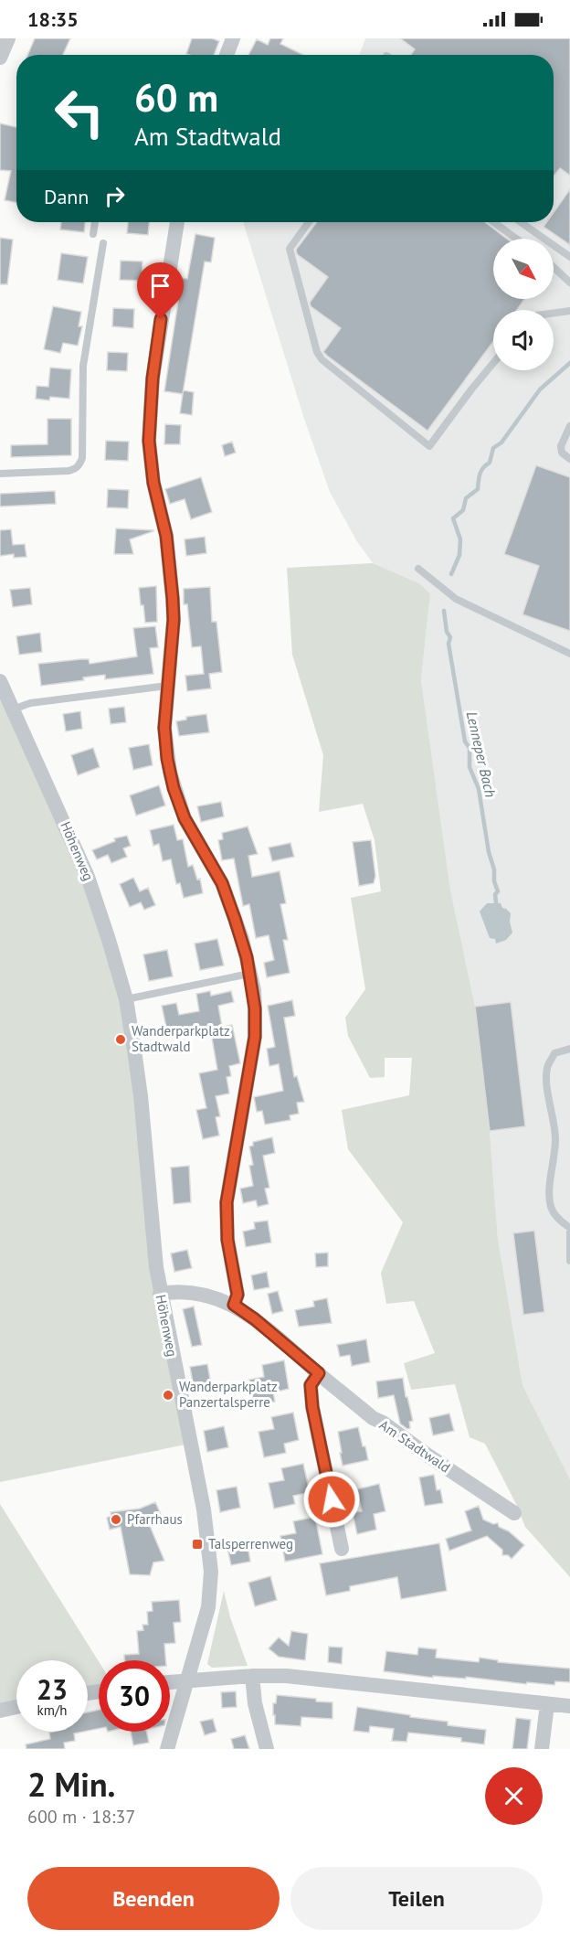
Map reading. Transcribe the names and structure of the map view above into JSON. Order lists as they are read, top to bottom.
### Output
{
  "streets": {
    "street": ["Höhenweg", "Am Stadtwald"]
  },
  "crossings": [
    ["Höhenweg", "Am Stadtwald"]
  ],
  "water": ["Lenneper Bach"],
  "places": {
    "other": ["Wanderparkplatz Stadtwald", "Wanderparkplatz Panzertalsperre", "Pfarrhaus"],
    "transit": ["Talsperrenweg"]
  },
  "north": "bottom right",
  "page": {
    "status": "18:35",
    "turn": ["60 m", "Am Stadtwald"],
    "then": "Dann",
    "speed": "23 km/h",
    "limit": "30",
    "heading": ["2 Min.", "600 m · 18:37"],
    "buttons": ["Beenden", "Teilen"]
  }
}
